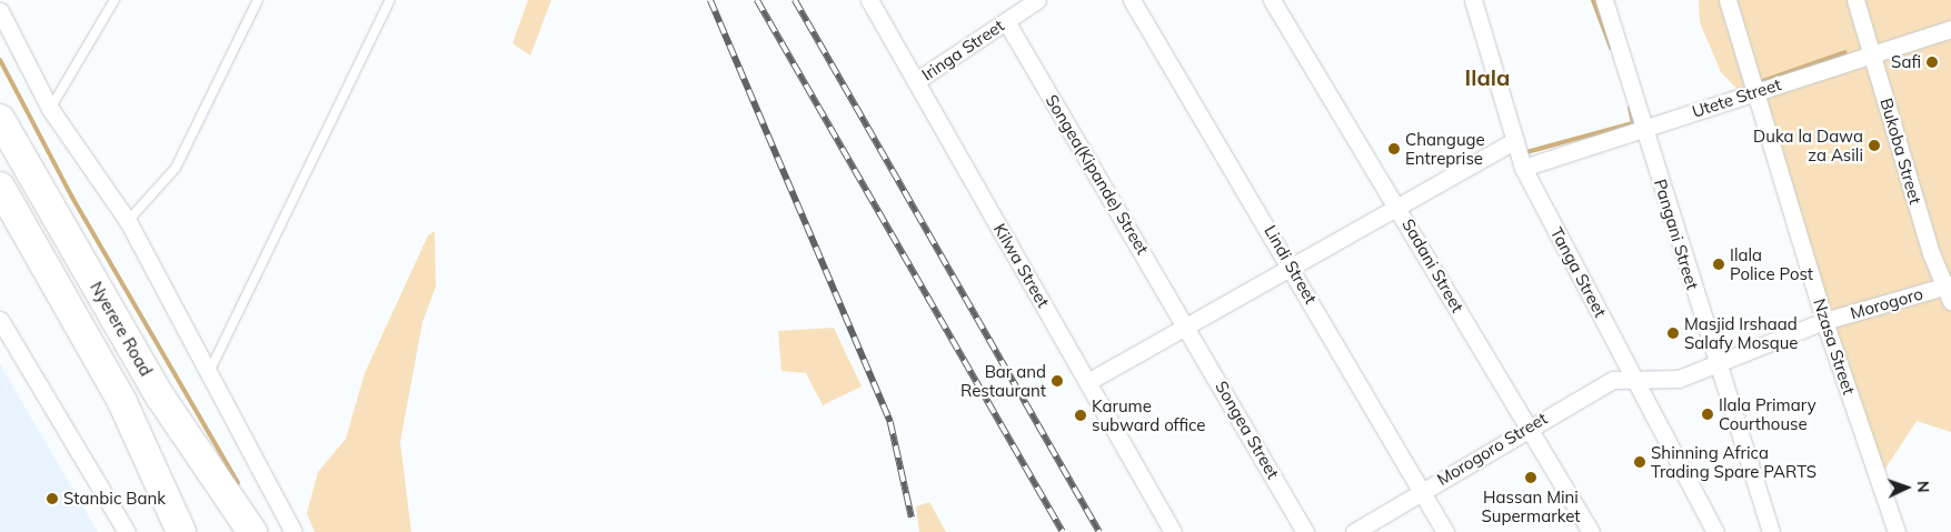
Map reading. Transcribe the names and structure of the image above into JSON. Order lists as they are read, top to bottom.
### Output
{
  "streets": {
    "highway": ["Nyerere Road"],
    "street": [
      "Iringa Street",
      "Utete Street",
      "Bukoba Street",
      "Songea(Kipande) Street",
      "Pangani Street",
      "Lindi Street",
      "Kilwa Street",
      "Sadani Street",
      "Tanga Street",
      "Morogoro",
      "Nzasa Street",
      "Songea Street",
      "Morogoro Street"
    ]
  },
  "crossings": [
    ["Iringa Street", "Songea(Kipande) Street"],
    ["Iringa Street", "Kilwa Street"],
    ["Utete Street", "Bukoba Street"],
    ["Utete Street", "Pangani Street"],
    ["Utete Street", "Tanga Street"],
    ["Utete Street", "Nzasa Street"],
    ["Bukoba Street", "Morogoro"],
    ["Songea(Kipande) Street", "Songea Street"],
    ["Pangani Street", "Morogoro"],
    ["Lindi Street", "Morogoro Street"],
    ["Sadani Street", "Morogoro Street"],
    ["Tanga Street", "Morogoro"],
    ["Tanga Street", "Morogoro Street"],
    ["Morogoro", "Nzasa Street"],
    ["Morogoro", "Morogoro Street"]
  ],
  "districts": ["Ilala"],
  "places": [
    "Safi",
    "Duka la Dawa za Asili",
    "Changuge Entreprise",
    "Ilala Police Post",
    "Masjid Irshaad Salafy Mosque",
    "Bar and Restaurant",
    "Ilala Primary Courthouse",
    "Karume subward office",
    "Shinning Africa Trading Spare PARTS",
    "Hassan Mini Supermarket",
    "Stanbic Bank"
  ],
  "north": "right"
}
